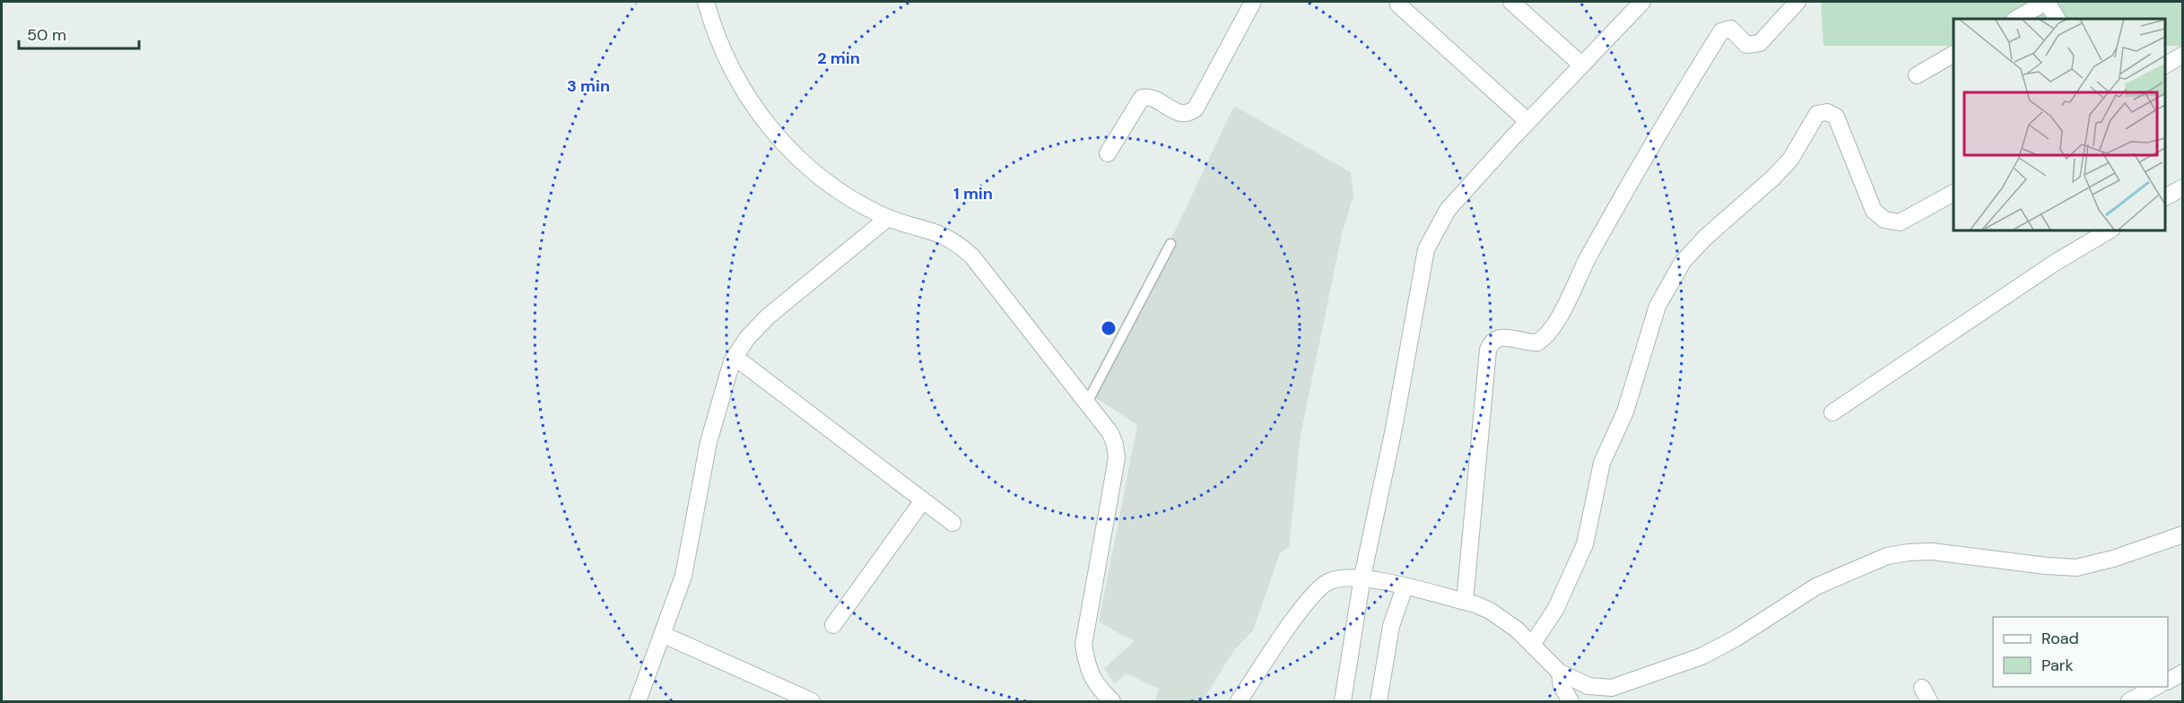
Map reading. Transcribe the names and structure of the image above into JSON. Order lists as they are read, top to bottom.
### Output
{
  "legend": ["Road", "Park"],
  "scale_bar": "50 m",
  "rings": ["2 min", "3 min", "1 min"]
}
